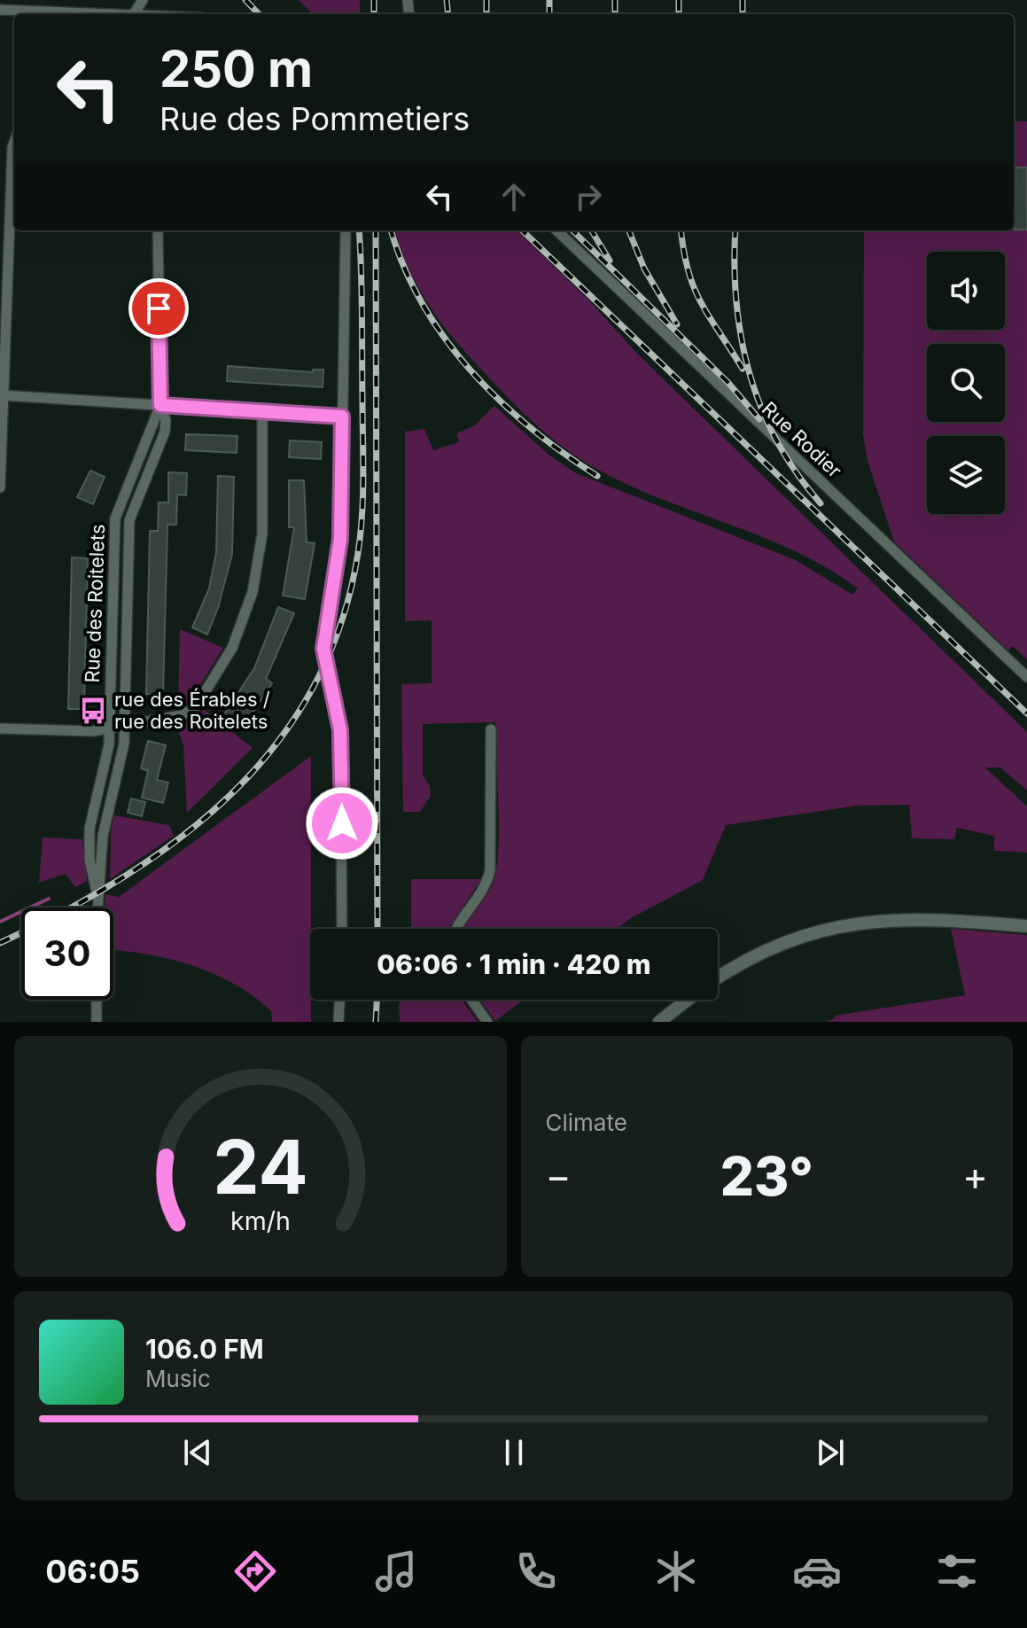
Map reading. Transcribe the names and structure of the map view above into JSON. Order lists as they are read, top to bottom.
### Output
{
  "streets": {
    "street": ["Rue Rodier", "Rue des Roitelets"]
  },
  "places": {
    "bus stop": ["rue des Érables / rue des Roitelets"]
  },
  "page": {
    "turn": ["250 m", "Rue des Pommetiers"],
    "limit": "30",
    "trip": "06:06 · 1 min · 420 m",
    "tile": "Climate",
    "heat": ["−", "23°", "+"],
    "song": ["106.0 FM", "Music"],
    "tabs": "06:05",
    "gauge": ["24", "km/h"]
  }
}
